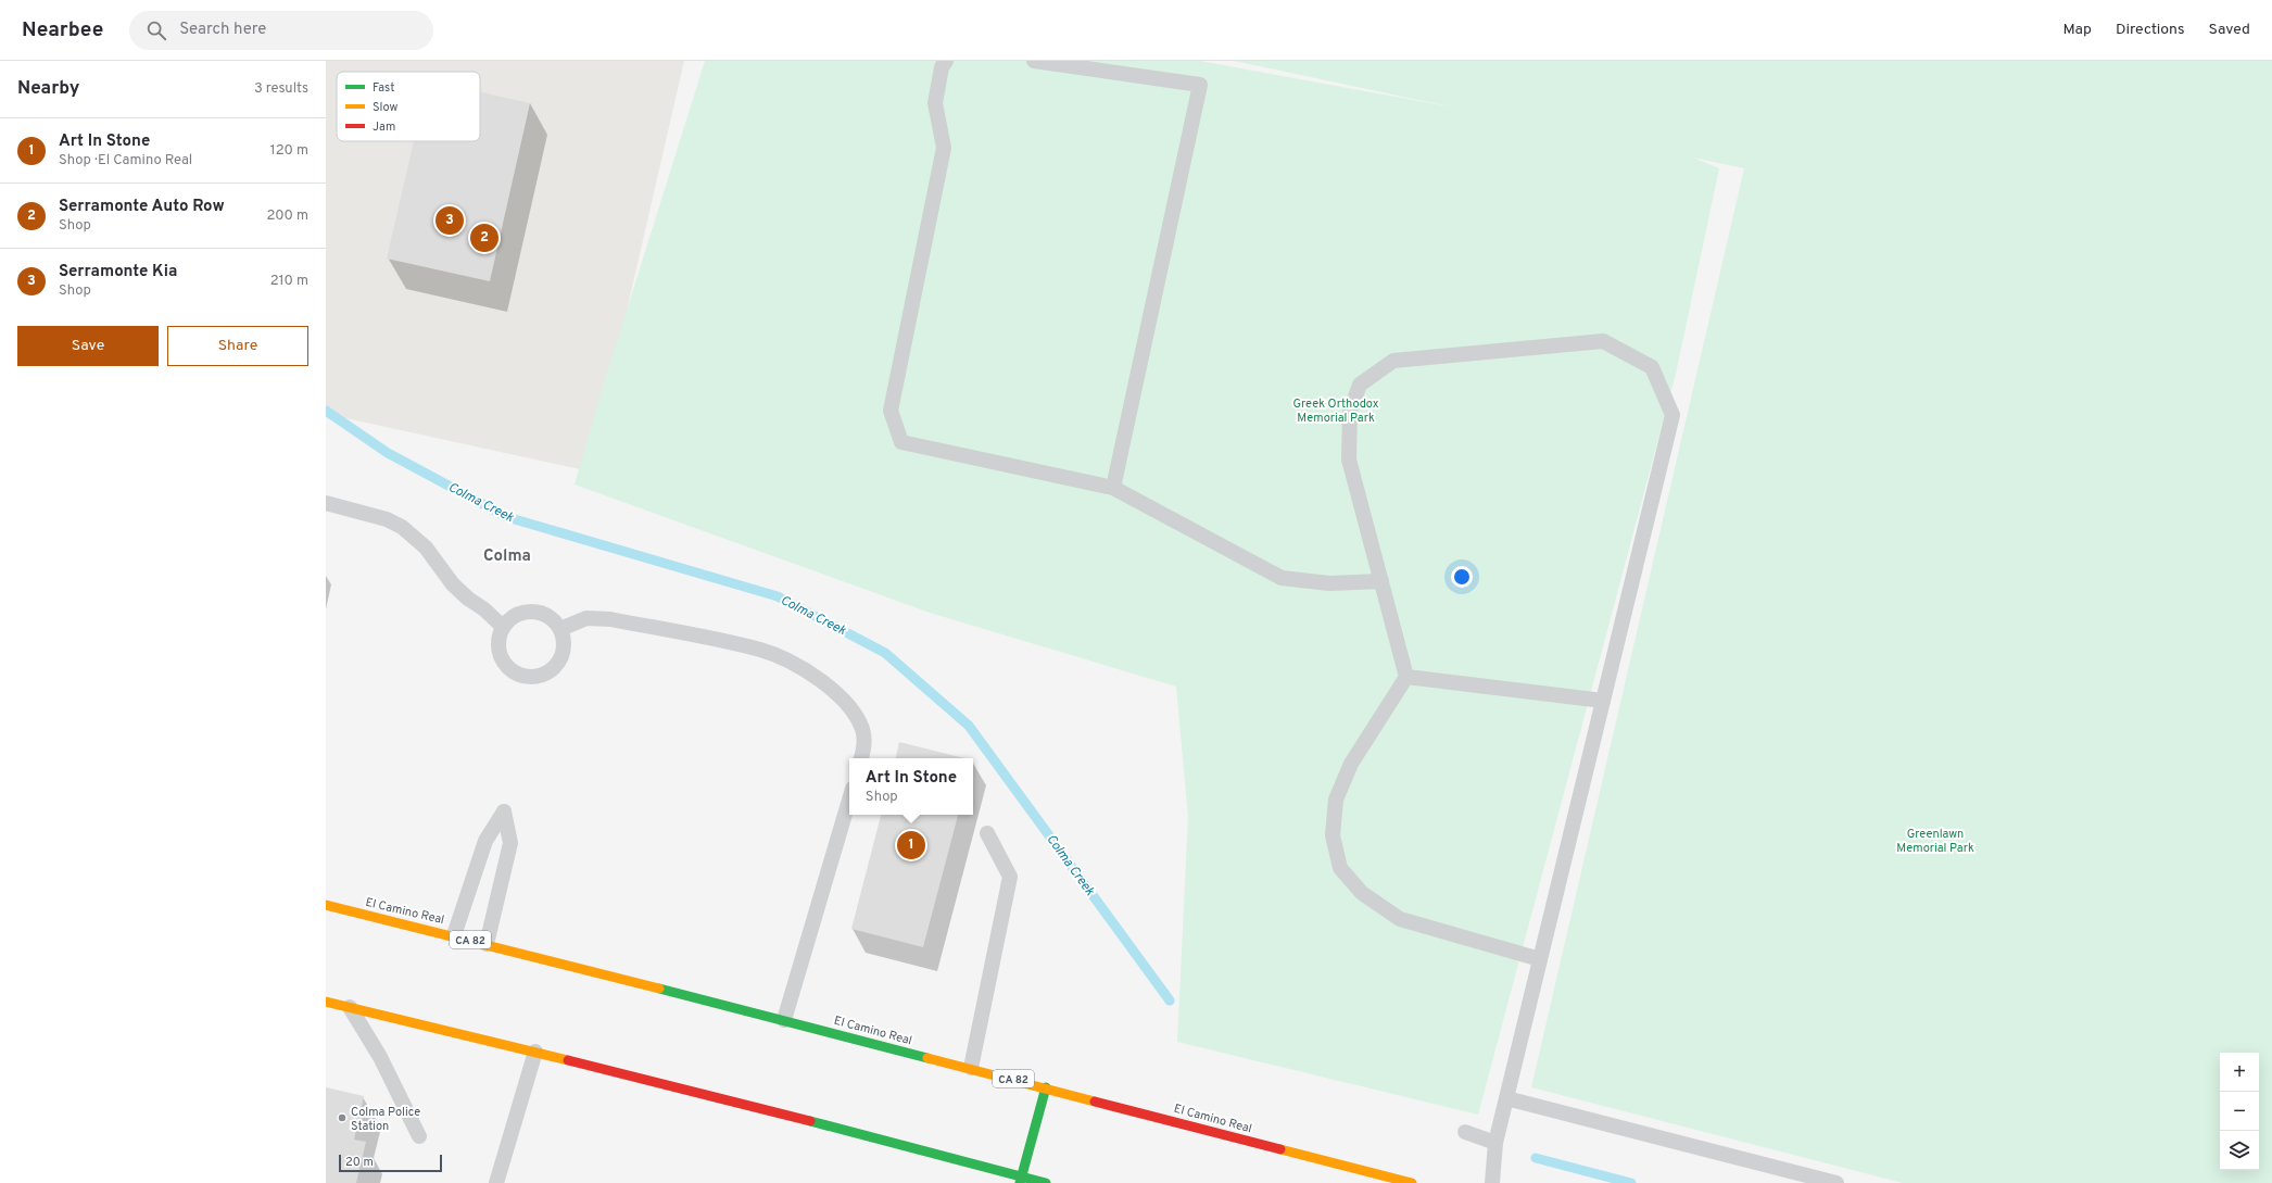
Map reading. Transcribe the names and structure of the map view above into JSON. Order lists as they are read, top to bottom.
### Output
{
  "streets": {
    "main road": ["El Camino Real", "CA 82"]
  },
  "districts": ["Colma"],
  "water": ["Colma Creek"],
  "parks": ["Greek Orthodox Memorial Park", "Greenlawn Memorial Park"],
  "places": ["Colma Police Station"],
  "legend": ["Fast", "Slow", "Jam"],
  "scale_bar": "20 m",
  "page": {
    "header": "Nearbee",
    "search": "Search here",
    "nav": ["Map", "Directions", "Saved"],
    "heading": ["Nearby", "3 results"],
    "list": [
      {
        "mark": "1",
        "name": "Art In Stone",
        "note": "Shop · El Camino Real",
        "value": "120 m"
      },
      {
        "mark": "2",
        "name": "Serramonte Auto Row",
        "note": "Shop",
        "value": "200 m"
      },
      {
        "mark": "3",
        "name": "Serramonte Kia",
        "note": "Shop",
        "value": "210 m"
      }
    ],
    "pins": ["3", "2", "1"],
    "buttons": ["Save", "Share"],
    "popup": ["Art In Stone", "Shop"],
    "map_buttons": ["+", "−"],
    "scale": "20 m"
  }
}
